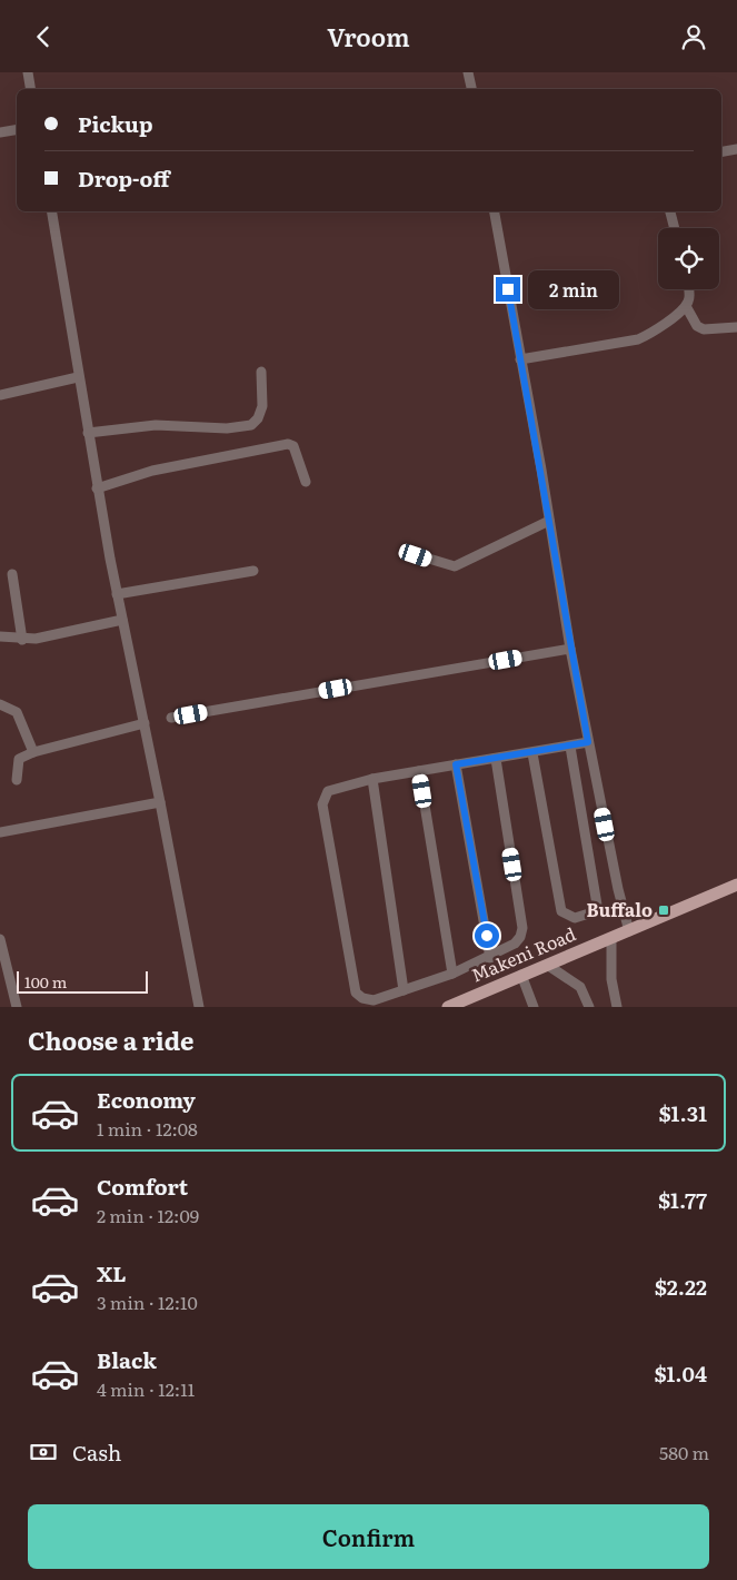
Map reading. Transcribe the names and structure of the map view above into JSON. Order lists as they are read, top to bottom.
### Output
{
  "streets": {
    "main road": ["Makeni Road"]
  },
  "places": {
    "transit": ["Buffalo"]
  },
  "scale_bar": "100 m",
  "page": {
    "header": "Vroom",
    "banner": ["Pickup", "Drop-off"],
    "bubble": "2 min",
    "scale": "100 m",
    "heading": "Choose a ride",
    "list": [
      {
        "name": "Economy",
        "note": "1 min · 12:08",
        "value": "$1.31"
      },
      {
        "name": "Comfort",
        "note": "2 min · 12:09",
        "value": "$1.77"
      },
      {
        "name": "XL",
        "note": "3 min · 12:10",
        "value": "$2.22"
      },
      {
        "name": "Black",
        "note": "4 min · 12:11",
        "value": "$1.04"
      }
    ],
    "pay": ["Cash", "580 m"],
    "buttons": "Confirm"
  }
}
